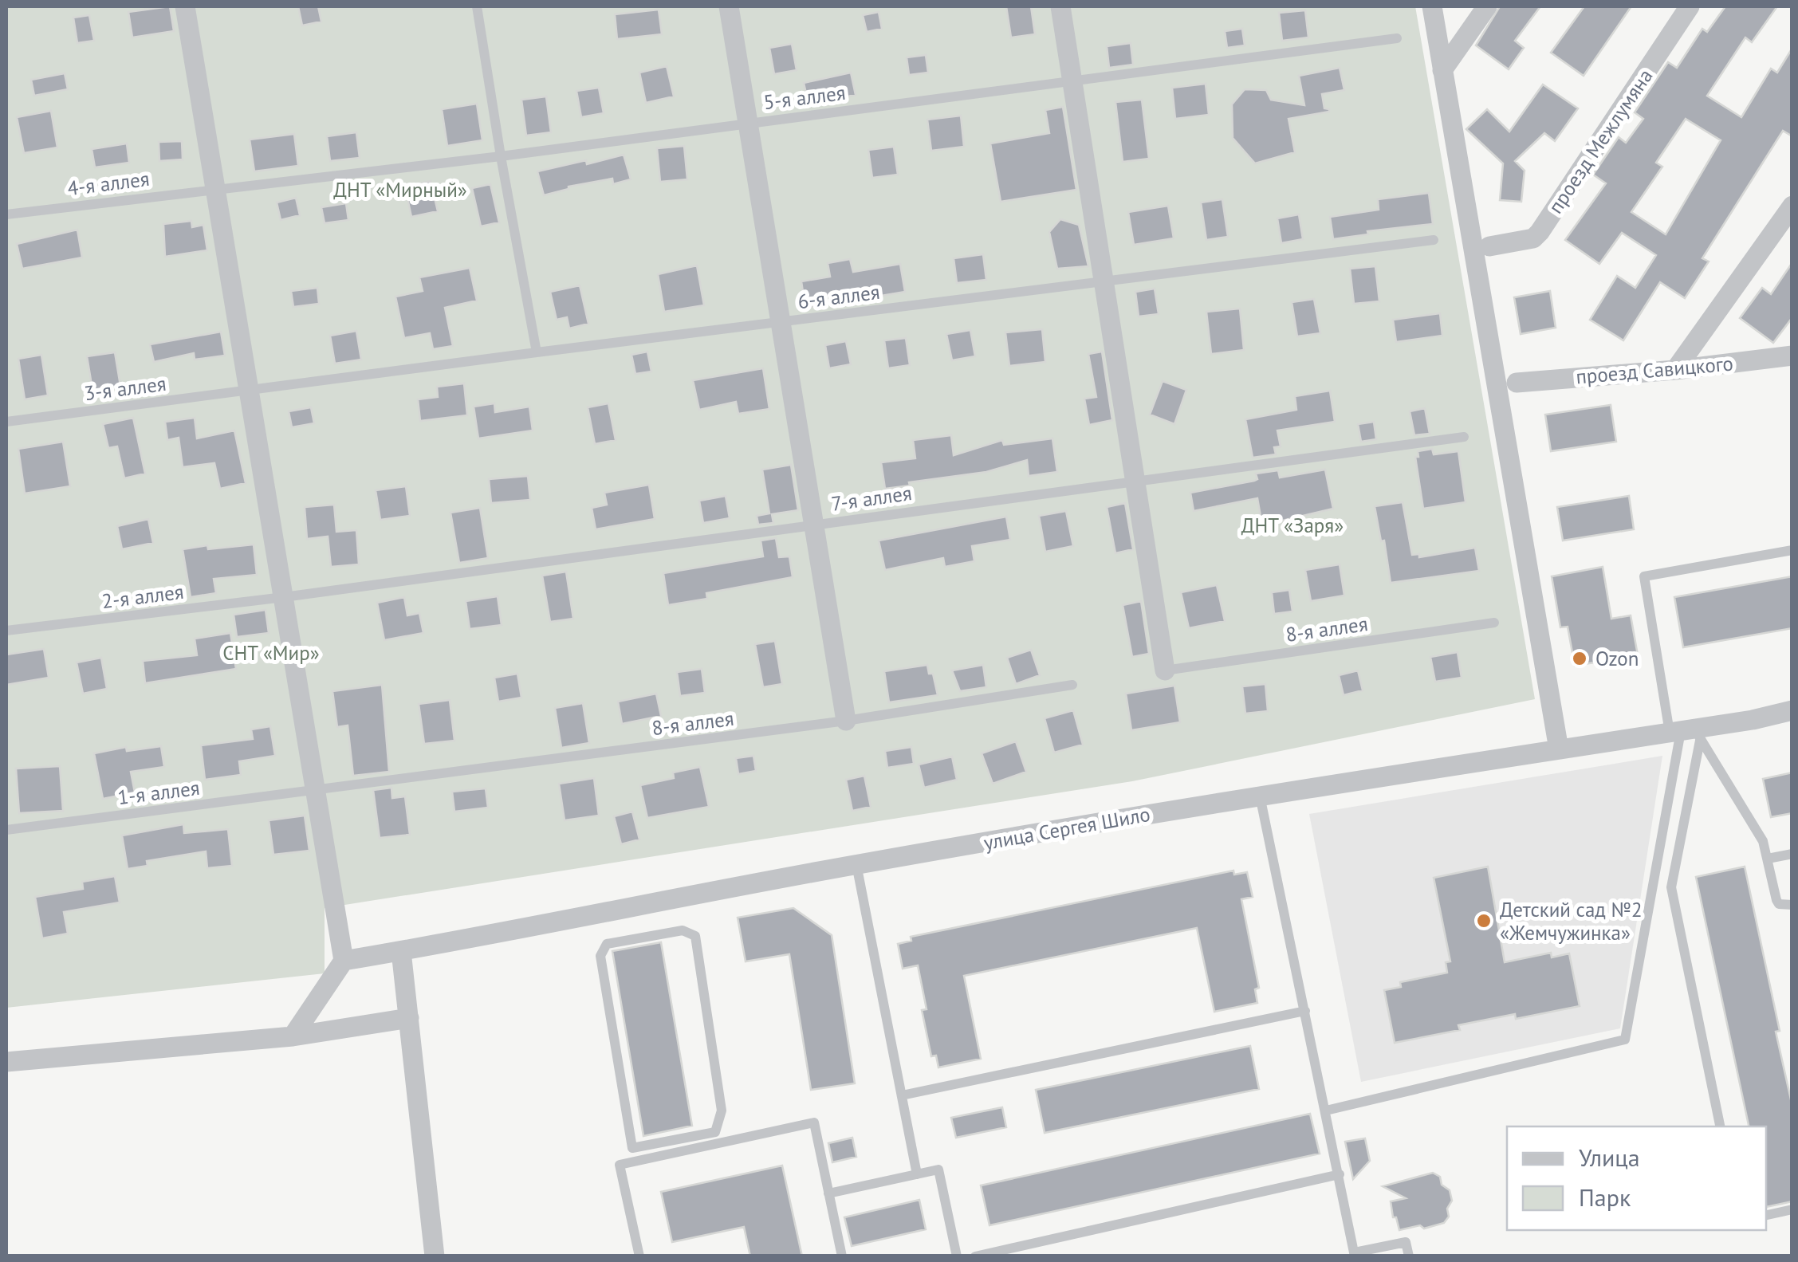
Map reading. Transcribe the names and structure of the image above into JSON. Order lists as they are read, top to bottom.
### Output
{
  "streets": {
    "street": ["проезд Межлумяна", "проезд Савицкого", "улица Сергея Шило"],
    "lane": [
      "5-я аллея",
      "4-я аллея",
      "6-я аллея",
      "3-я аллея",
      "7-я аллея",
      "2-я аллея",
      "8-я аллея",
      "1-я аллея"
    ]
  },
  "crossings": [
    ["5-я аллея", "4-я аллея"],
    ["6-я аллея", "3-я аллея"],
    ["7-я аллея", "2-я аллея"],
    ["8-я аллея", "1-я аллея"]
  ],
  "parks": ["ДНТ «Мирный»", "ДНТ «Заря»", "СНТ «Мир»"],
  "places": ["Ozon", "Детский сад №2 «Жемчужинка»"],
  "legend": ["Улица", "Парк"]
}
